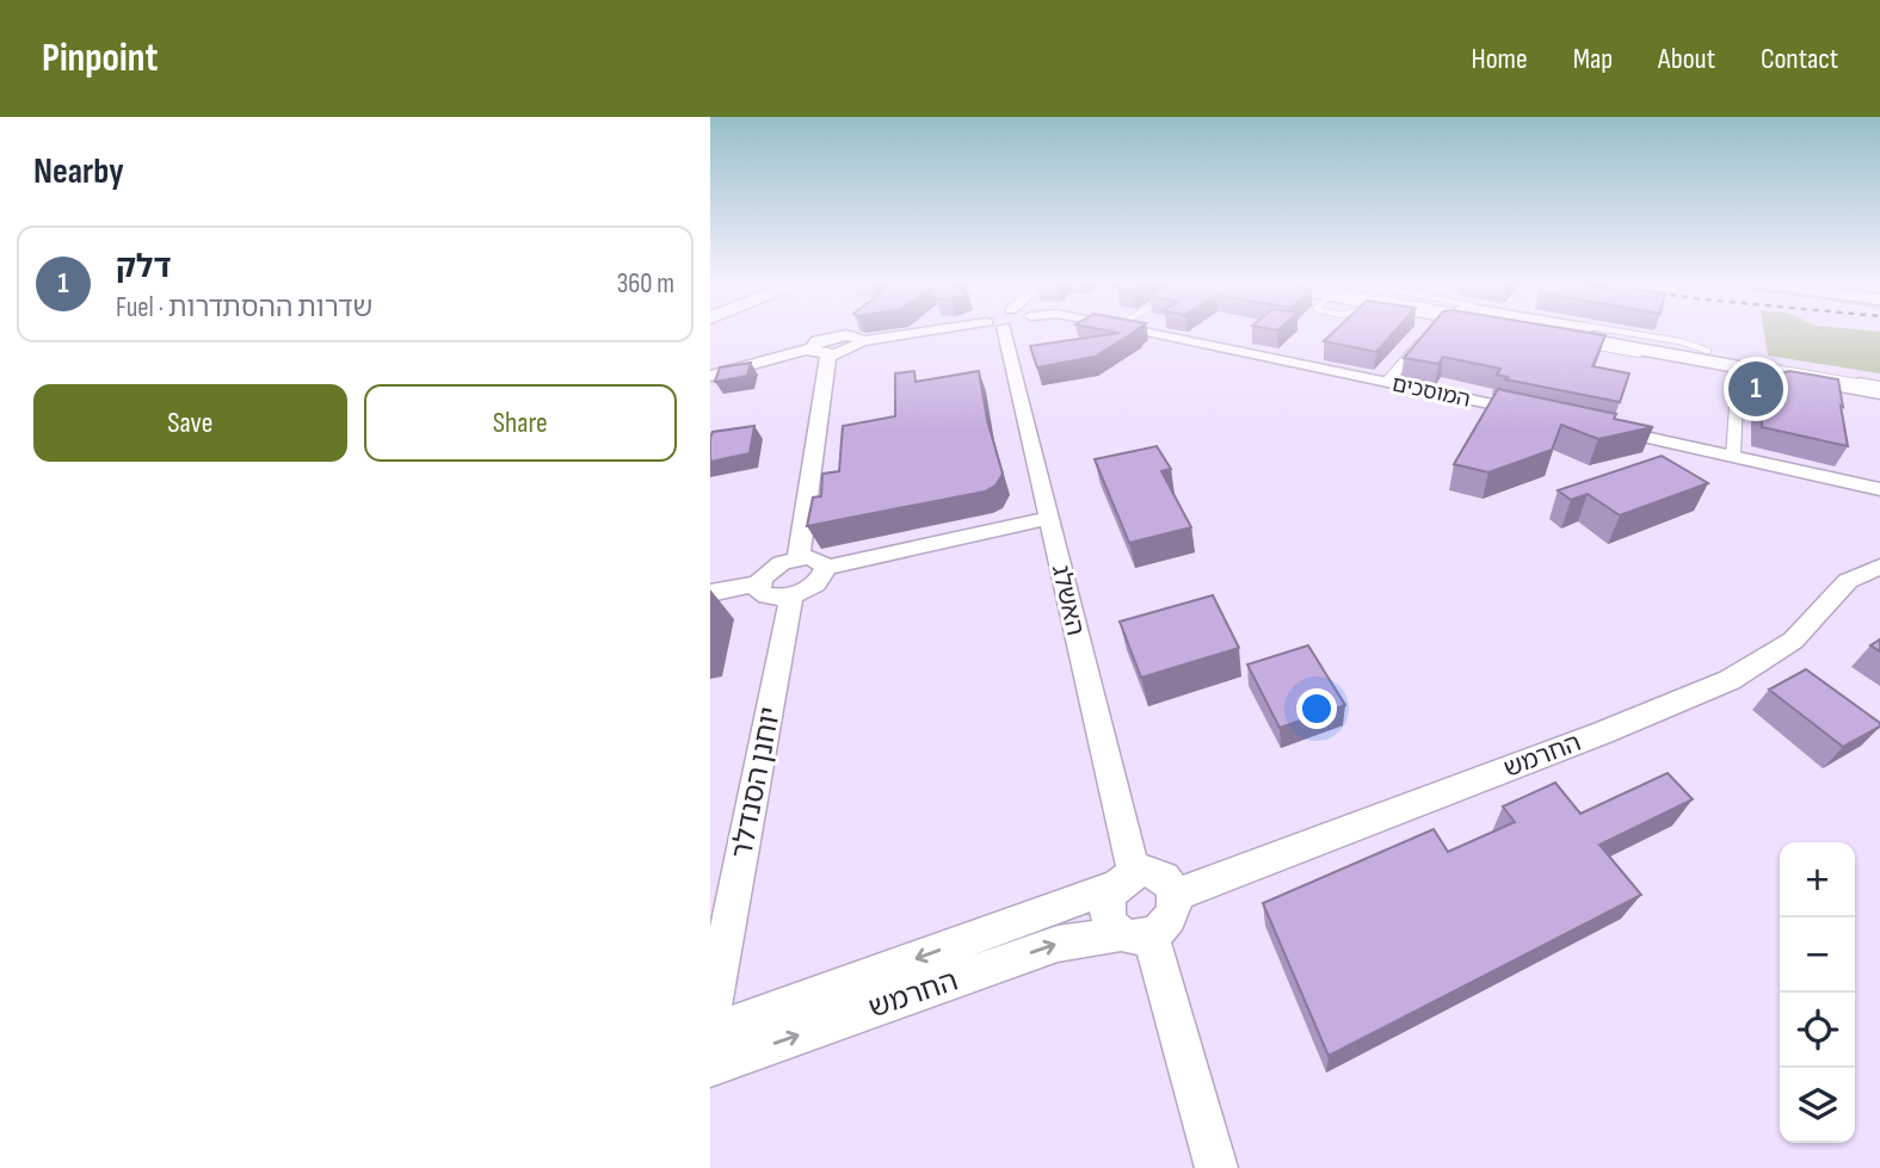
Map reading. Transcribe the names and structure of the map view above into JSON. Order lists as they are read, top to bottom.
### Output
{
  "streets": {
    "street": [
      "המוסכים",
      "האשלג",
      "החרמש",
      "יוחנן הסנדלר"
    ]
  },
  "crossings": [
    ["האשלג", "החרמש"]
  ],
  "page": {
    "header": "Pinpoint",
    "nav": [
      "Home",
      "Map",
      "About",
      "Contact"
    ],
    "heading": "Nearby",
    "list": [
      {
        "mark": "1",
        "name": "דלק",
        "note": "Fuel · שדרות ההסתדרות",
        "value": "360 m"
      }
    ],
    "pins": "1",
    "buttons": ["Save", "Share"],
    "map_buttons": ["+", "−"]
  }
}
